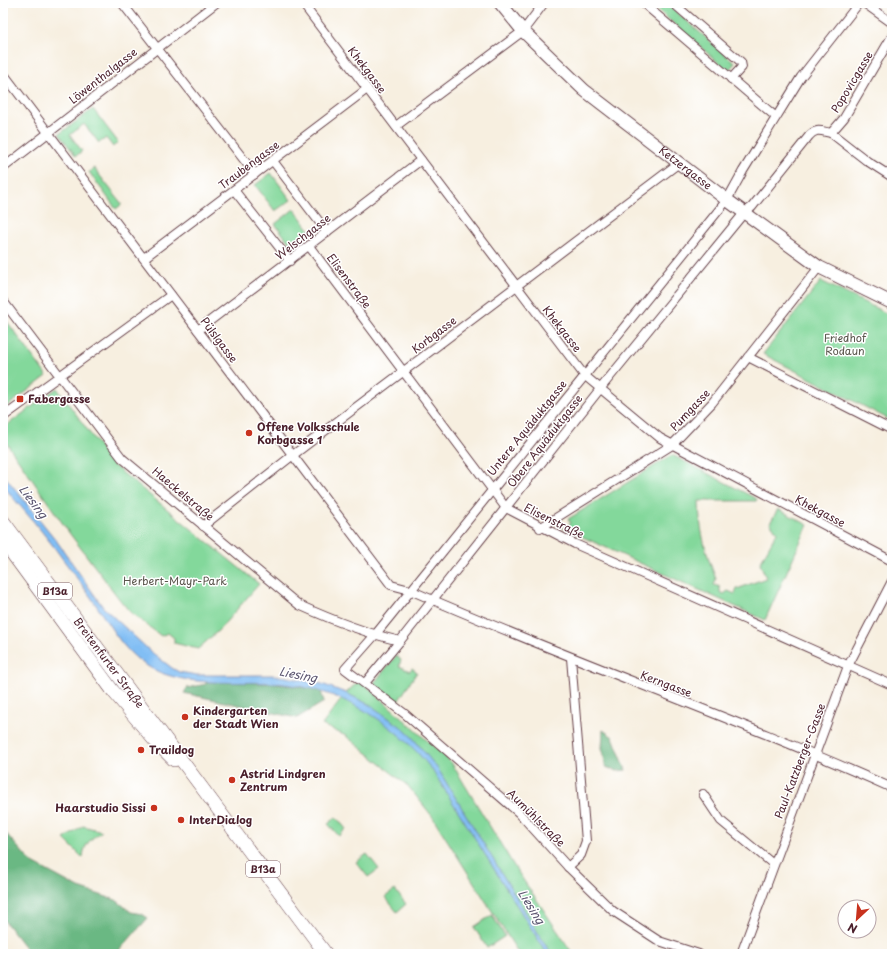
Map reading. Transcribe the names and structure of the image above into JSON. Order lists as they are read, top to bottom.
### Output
{
  "streets": {
    "main road": ["Ketzergasse", "B13a", "Breitenfurter Straße"],
    "street": [
      "Khekgasse",
      "Löwenthalgasse",
      "Popovicgasse",
      "Traubengasse",
      "Welschgasse",
      "Elisenstraße",
      "Korbgasse",
      "Pülslgasse",
      "Pumgasse",
      "Untere Aquäduktgasse",
      "Obere Aquäduktgasse",
      "Haeckelstraße",
      "Kerngasse",
      "Paul-Katzberger-Gasse",
      "Aumühlstraße"
    ]
  },
  "crossings": [
    ["Khekgasse", "Traubengasse"],
    ["Khekgasse", "Welschgasse"],
    ["Khekgasse", "Korbgasse"],
    ["Khekgasse", "Pumgasse"],
    ["Khekgasse", "Untere Aquäduktgasse"],
    ["Khekgasse", "Obere Aquäduktgasse"],
    ["Löwenthalgasse", "Pülslgasse"],
    ["Traubengasse", "Pülslgasse"],
    ["Ketzergasse", "Korbgasse"],
    ["Ketzergasse", "Pumgasse"],
    ["Ketzergasse", "Untere Aquäduktgasse"],
    ["Ketzergasse", "Obere Aquäduktgasse"],
    ["Welschgasse", "Elisenstraße"],
    ["Welschgasse", "Pülslgasse"],
    ["Elisenstraße", "Korbgasse"],
    ["Elisenstraße", "Pumgasse"],
    ["Elisenstraße", "Untere Aquäduktgasse"],
    ["Elisenstraße", "Obere Aquäduktgasse"],
    ["Elisenstraße", "Paul-Katzberger-Gasse"],
    ["Korbgasse", "Pülslgasse"],
    ["Korbgasse", "Haeckelstraße"],
    ["Pülslgasse", "Untere Aquäduktgasse"],
    ["Pülslgasse", "Obere Aquäduktgasse"],
    ["Pülslgasse", "Kerngasse"],
    ["Untere Aquäduktgasse", "Haeckelstraße"],
    ["Untere Aquäduktgasse", "Aumühlstraße"],
    ["Obere Aquäduktgasse", "Haeckelstraße"],
    ["Obere Aquäduktgasse", "Kerngasse"],
    ["Obere Aquäduktgasse", "Aumühlstraße"],
    ["Kerngasse", "Paul-Katzberger-Gasse"]
  ],
  "water": ["Liesing"],
  "parks": ["Friedhof Rodaun", "Herbert-Mayr-Park"],
  "places": {
    "transit": ["Fabergasse"],
    "other": [
      "Offene Volksschule Korbgasse 1",
      "Kindergarten der Stadt Wien",
      "Traildog",
      "Astrid Lindgren Zentrum",
      "Haarstudio Sissi",
      "InterDialog"
    ]
  },
  "north": "bottom left"
}
